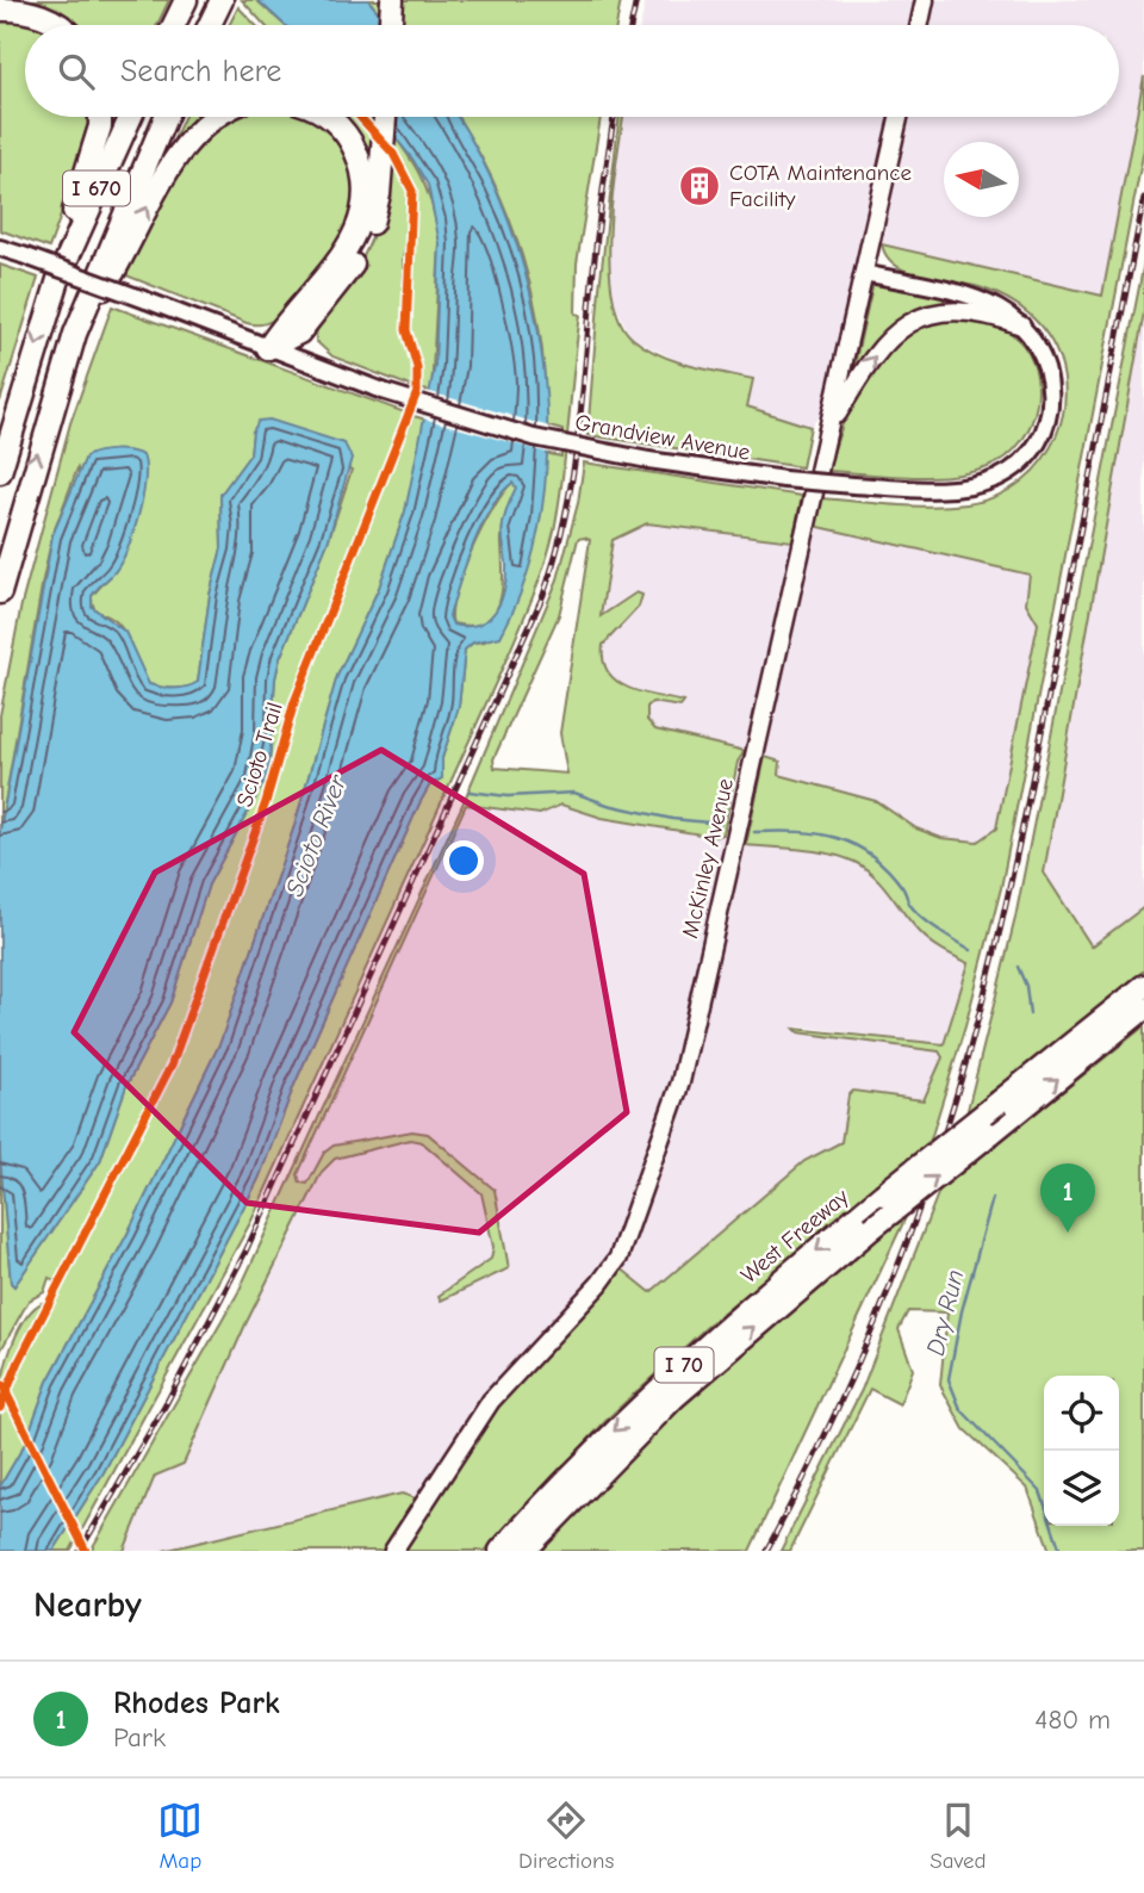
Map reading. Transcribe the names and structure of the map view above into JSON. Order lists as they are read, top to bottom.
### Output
{
  "streets": {
    "highway": ["I 670", "West Freeway", "I 70"],
    "main road": ["Grandview Avenue", "McKinley Avenue"],
    "cycle path": ["Scioto Trail"]
  },
  "crossings": [
    ["Grandview Avenue", "McKinley Avenue"]
  ],
  "water": ["Scioto River", "Dry Run"],
  "places": {
    "building": ["COTA Maintenance Facility"]
  },
  "north": "left",
  "page": {
    "search": "Search here",
    "pins": "1",
    "heading": "Nearby",
    "list": [
      {
        "mark": "1",
        "name": "Rhodes Park",
        "note": "Park",
        "value": "480 m"
      }
    ],
    "nav": ["Map", "Directions", "Saved"]
  }
}
